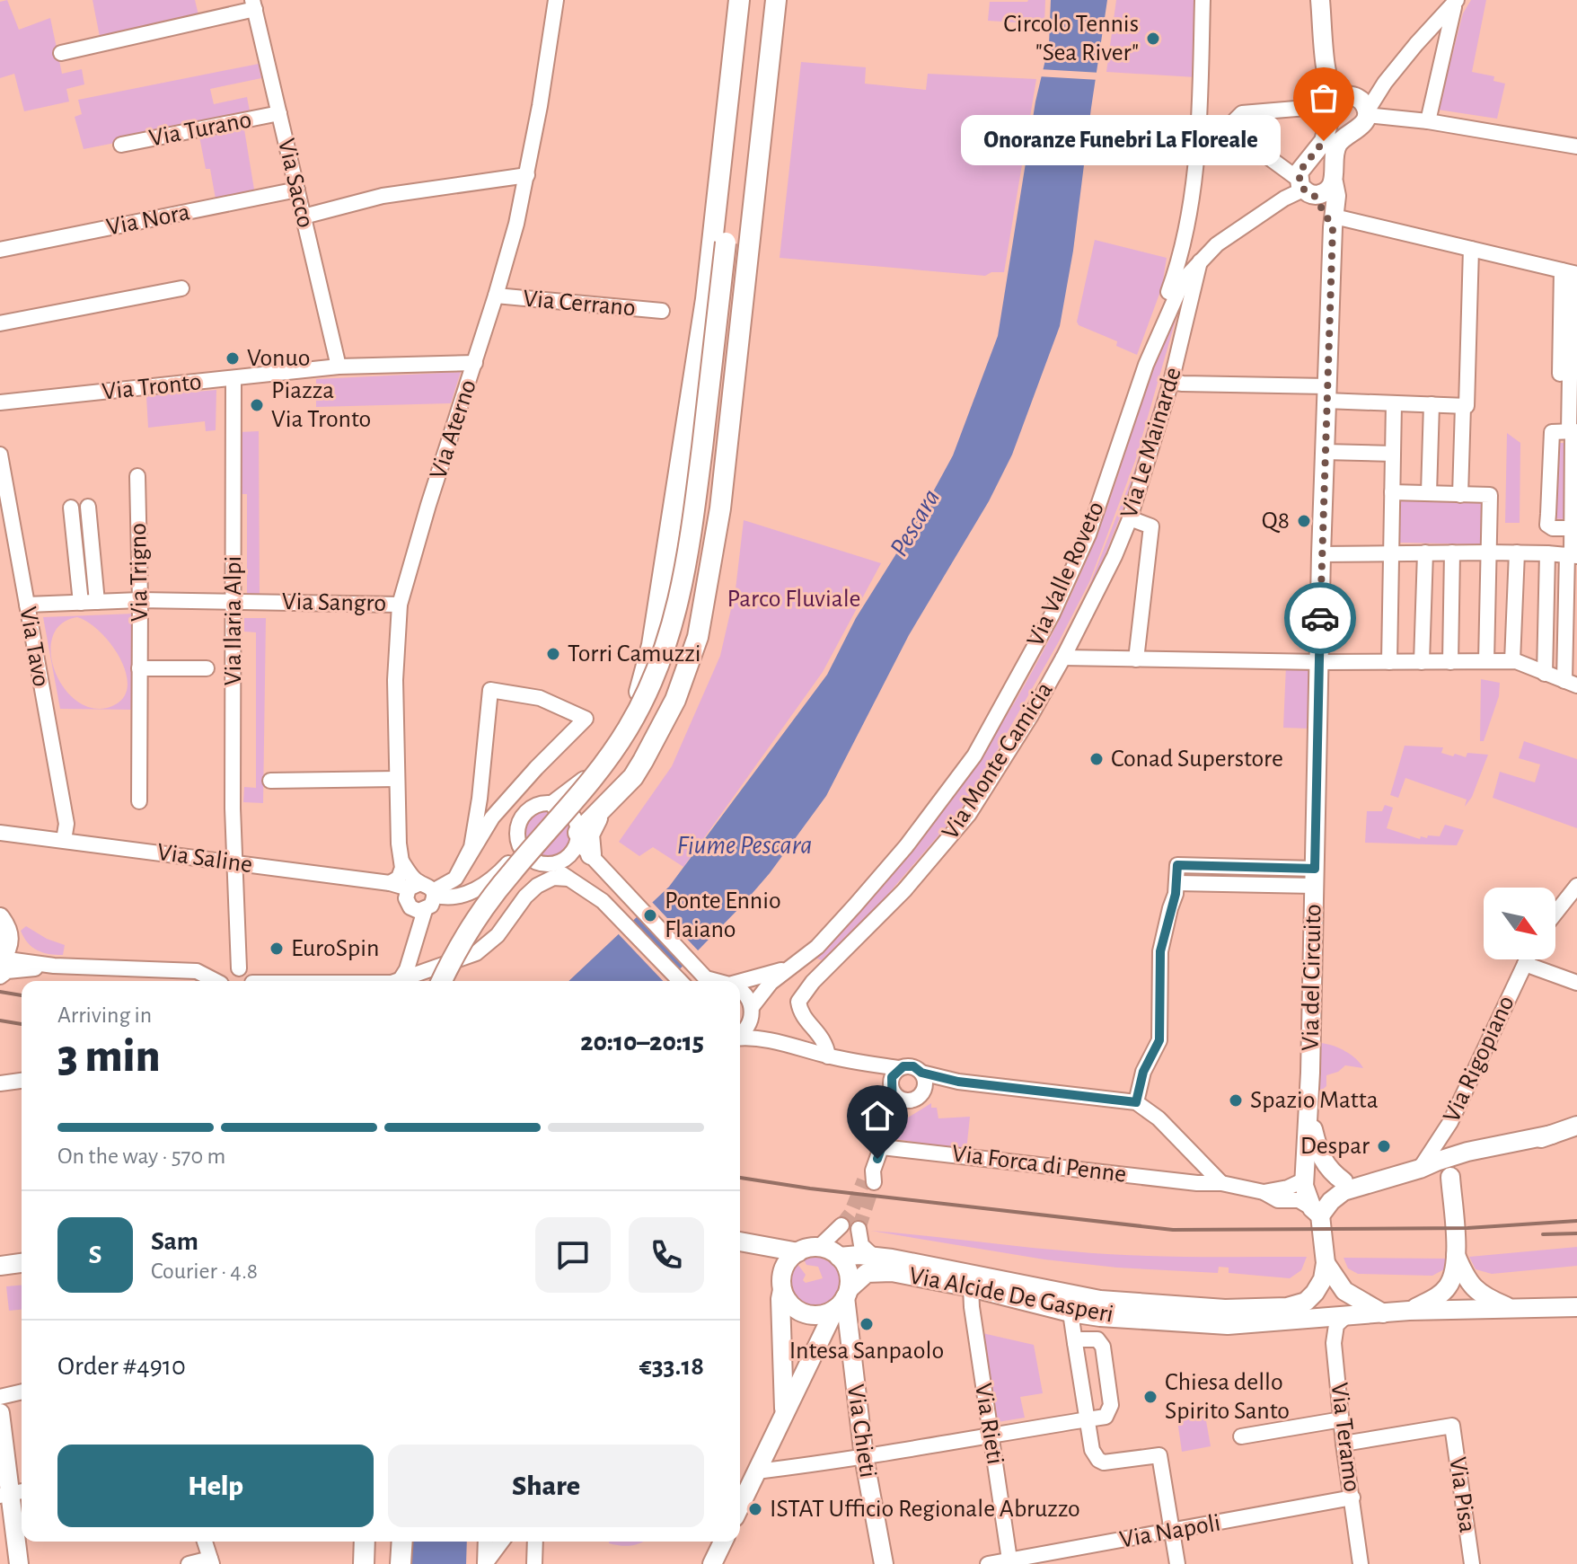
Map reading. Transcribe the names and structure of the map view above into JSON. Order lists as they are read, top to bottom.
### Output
{
  "streets": {
    "main road": ["Via del Circuito", "Via Alcide De Gasperi", "Via Chieti"],
    "street": [
      "Via Turano",
      "Via Sacco",
      "Via Nora",
      "Via Cerrano",
      "Via Tronto",
      "Via Aterno",
      "Via Le Mainarde",
      "Via Trigno",
      "Via Valle Roveto",
      "Via Sangro",
      "Via Ilaria Alpi",
      "Via Tavo",
      "Via Monte Camicia",
      "Via Saline",
      "Via Rigopiano",
      "Via Forca di Penne",
      "Via Rieti",
      "Via Teramo",
      "Via Pisa",
      "Via Napoli"
    ]
  },
  "crossings": [
    ["Via Turano", "Via Sacco"],
    ["Via Sacco", "Via Nora"],
    ["Via Sacco", "Via Tronto"],
    ["Via Cerrano", "Via Aterno"],
    ["Via Tronto", "Via Aterno"],
    ["Via Tronto", "Via Ilaria Alpi"],
    ["Via Aterno", "Via Sangro"],
    ["Via Le Mainarde", "Via Valle Roveto"],
    ["Via Le Mainarde", "Via Monte Camicia"],
    ["Via Trigno", "Via Sangro"],
    ["Via Sangro", "Via Ilaria Alpi"],
    ["Via Sangro", "Via Tavo"],
    ["Via Ilaria Alpi", "Via Saline"],
    ["Via Tavo", "Via Saline"],
    ["Via Monte Camicia", "Via del Circuito"],
    ["Via del Circuito", "Via Rigopiano"],
    ["Via del Circuito", "Via Forca di Penne"],
    ["Via del Circuito", "Via Alcide De Gasperi"],
    ["Via Rigopiano", "Via Forca di Penne"],
    ["Via Rigopiano", "Via Alcide De Gasperi"],
    ["Via Forca di Penne", "Via Alcide De Gasperi"],
    ["Via Alcide De Gasperi", "Via Rieti"],
    ["Via Alcide De Gasperi", "Via Chieti"],
    ["Via Alcide De Gasperi", "Via Teramo"],
    ["Via Rieti", "Via Napoli"],
    ["Via Teramo", "Via Pisa"],
    ["Via Teramo", "Via Napoli"]
  ],
  "water": ["Pescara", "Fiume Pescara"],
  "parks": ["Parco Fluviale"],
  "places": [
    "Circolo Tennis \"Sea River\"",
    "Onoranze Funebri La Floreale",
    "Vonuo",
    "Piazza Via Tronto",
    "Q8",
    "Torri Camuzzi",
    "Conad Superstore",
    "Ponte Ennio Flaiano",
    "EuroSpin",
    "Spazio Matta",
    "Despar",
    "Intesa Sanpaolo",
    "Chiesa dello Spirito Santo",
    "ISTAT Ufficio Regionale Abruzzo"
  ],
  "north": "bottom right",
  "page": {
    "bubble": "Onoranze Funebri La Floreale",
    "heading": ["3 min", "Arriving in", "20:10–20:15"],
    "panel": [
      "Sam",
      "Courier · 4.8",
      "Order #4910",
      "€33.18"
    ],
    "bar": "On the way · 570 m",
    "round": "S",
    "buttons": ["Help", "Share"]
  }
}
